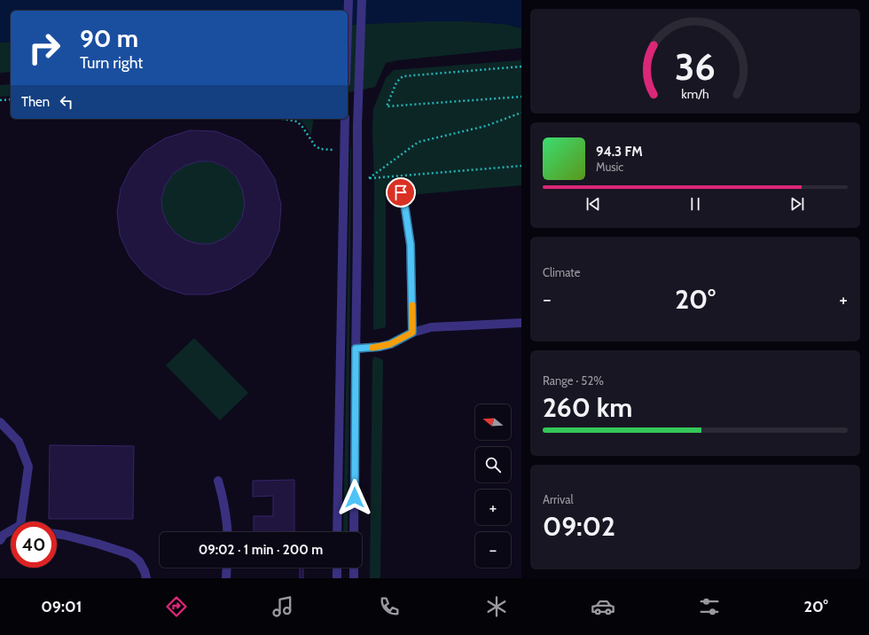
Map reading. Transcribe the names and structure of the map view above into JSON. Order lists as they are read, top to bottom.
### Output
{
  "north": "left",
  "page": {
    "turn": ["90 m", "Turn right"],
    "then": "Then",
    "song": ["94.3 FM", "Music"],
    "tile": [
      "Climate",
      ["Range · 52%", "260 km"],
      ["Arrival", "09:02"]
    ],
    "heat": ["−", "20°", "+"],
    "map_buttons": ["+", "−"],
    "limit": "40",
    "trip": "09:02 · 1 min · 200 m",
    "tabs": ["09:01", "20°"],
    "gauge": ["36", "km/h"]
  }
}
